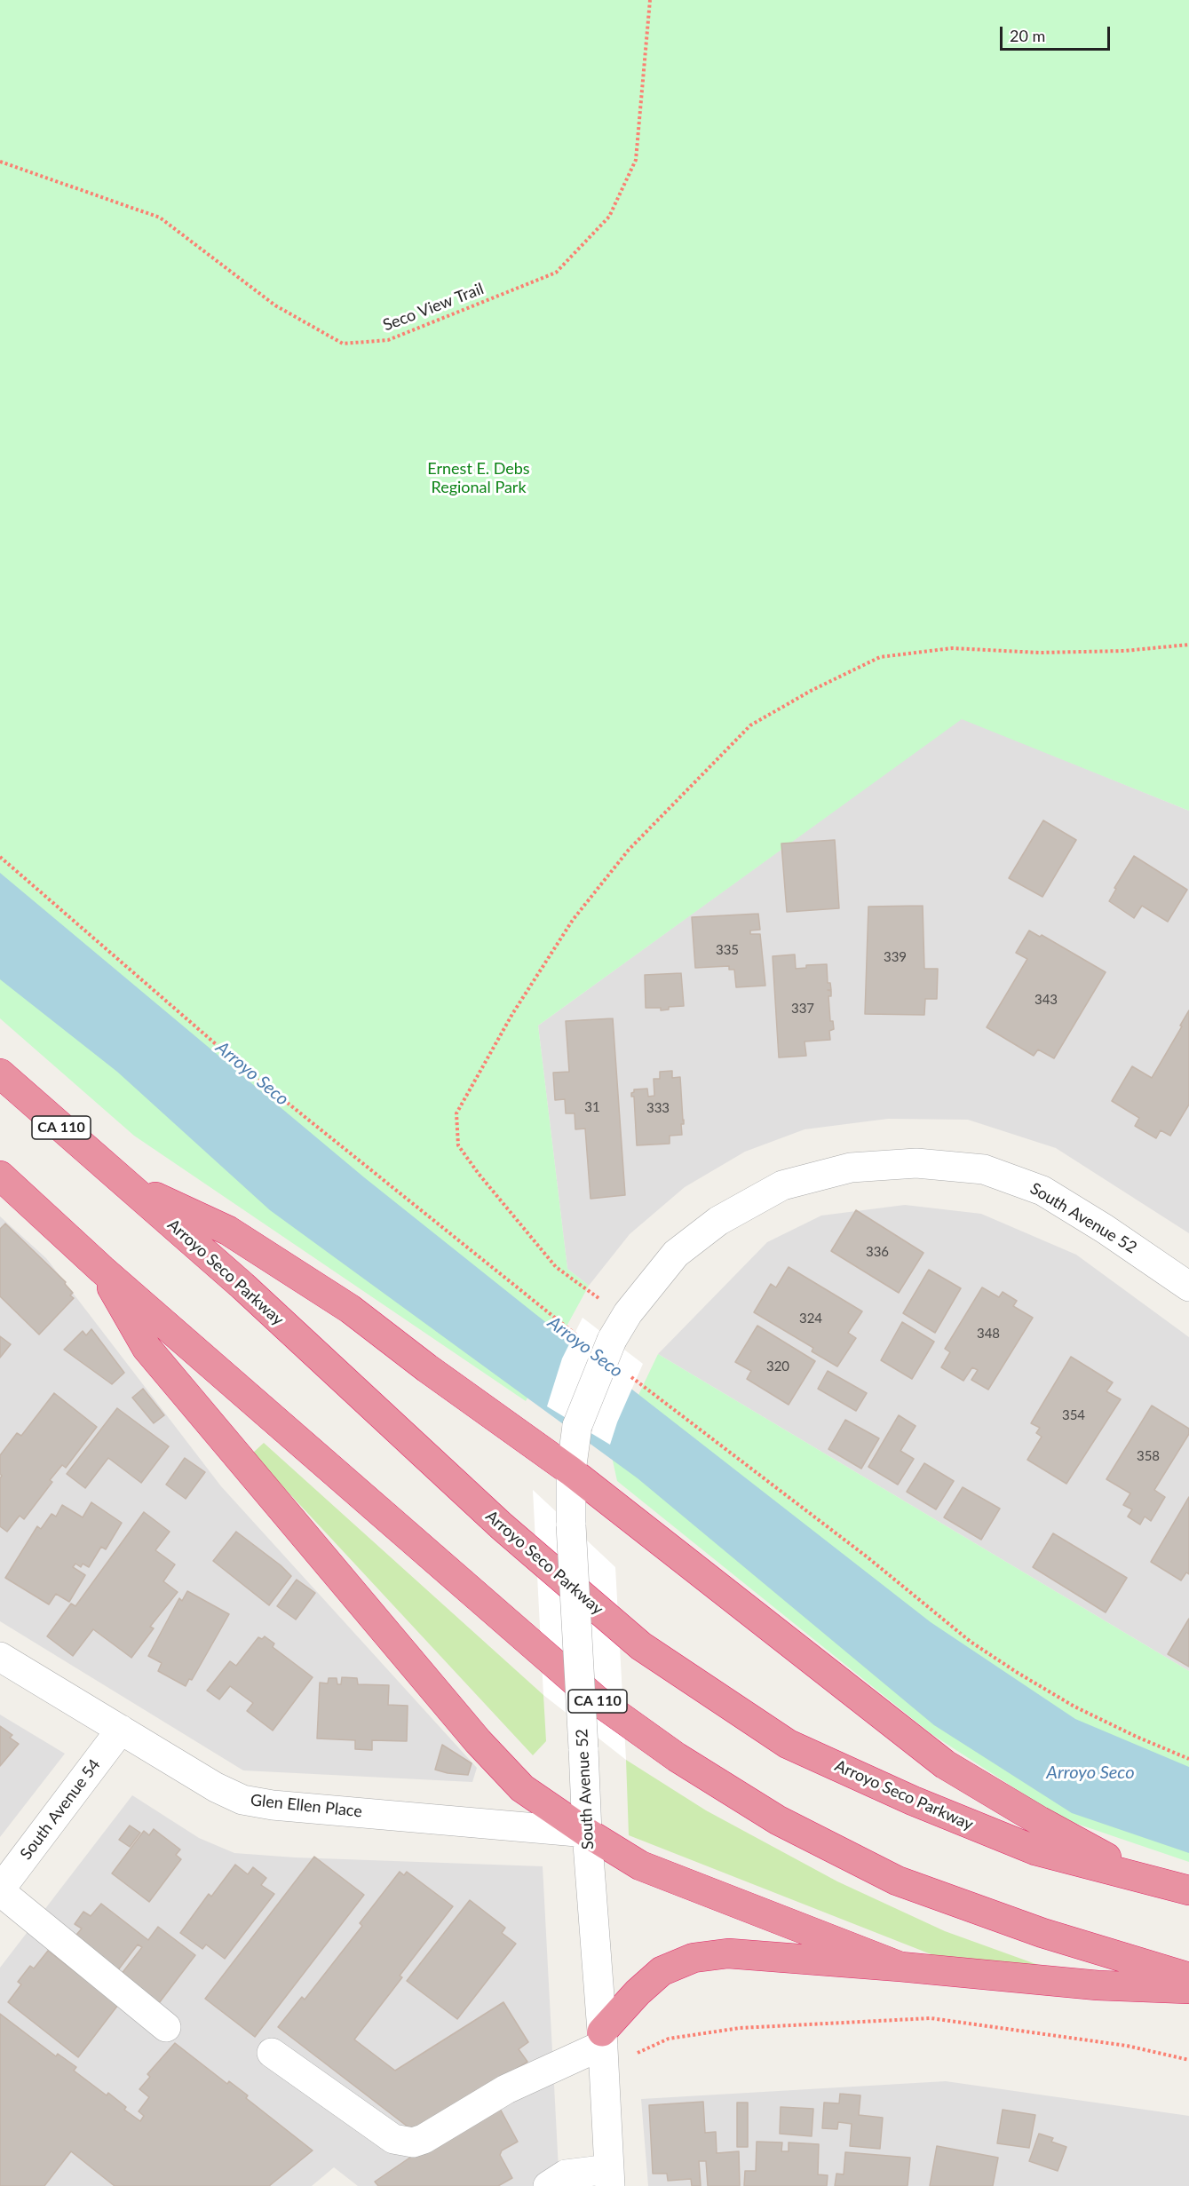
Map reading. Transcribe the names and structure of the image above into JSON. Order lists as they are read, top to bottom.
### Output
{
  "streets": {
    "highway": ["CA 110", "Arroyo Seco Parkway"],
    "street": ["South Avenue 52", "Glen Ellen Place", "South Avenue 54"],
    "path": ["Seco View Trail"]
  },
  "crossings": [
    ["South Avenue 52", "Glen Ellen Place"],
    ["Glen Ellen Place", "South Avenue 54"]
  ],
  "water": ["Arroyo Seco"],
  "parks": ["Ernest E. Debs Regional Park"],
  "house_numbers": [
    "335",
    "339",
    "343",
    "337",
    "31",
    "333",
    "336",
    "324",
    "348",
    "320",
    "354",
    "358"
  ],
  "scale_bar": "20 m"
}
